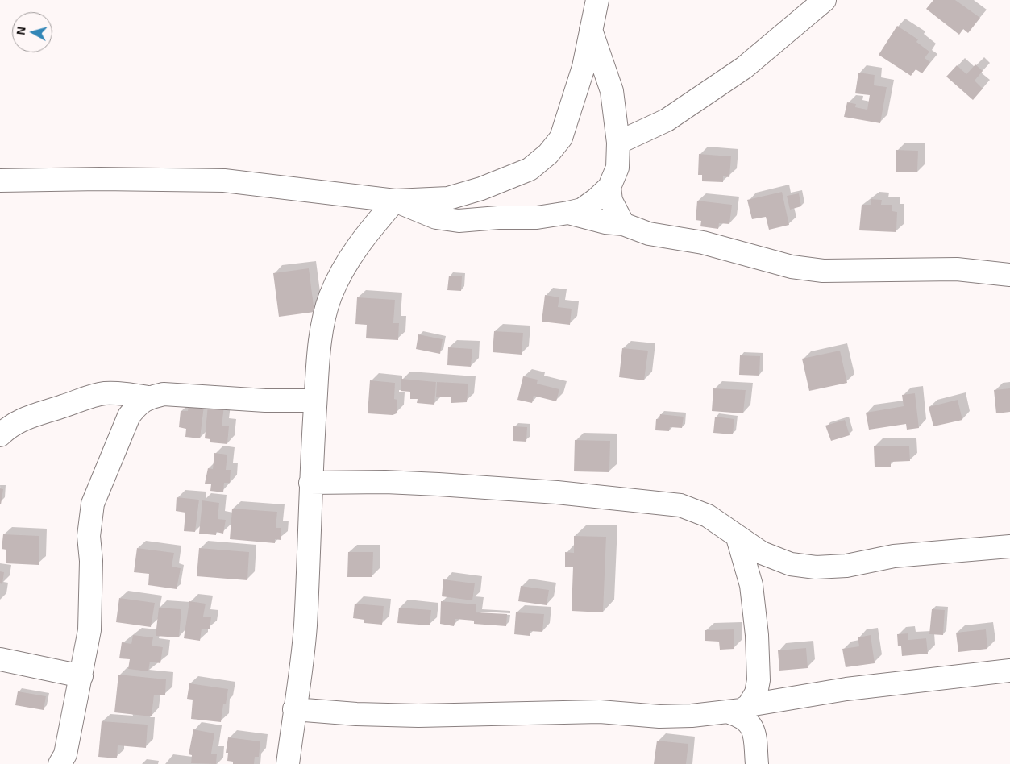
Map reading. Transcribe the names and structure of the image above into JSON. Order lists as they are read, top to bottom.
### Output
{
  "north": "left"
}
